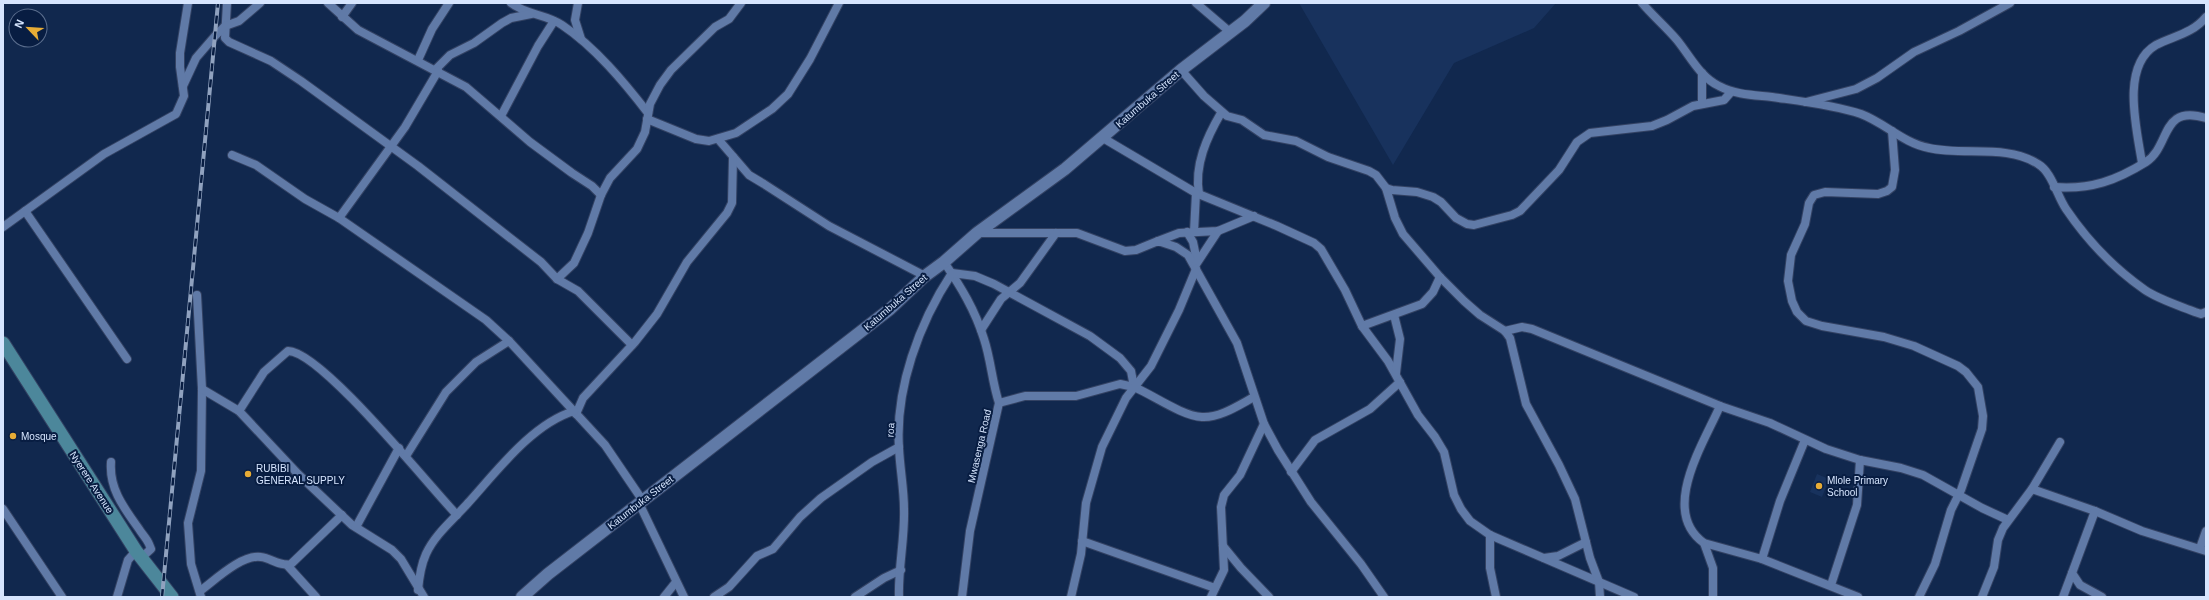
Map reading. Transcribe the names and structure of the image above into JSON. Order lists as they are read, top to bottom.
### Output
{
  "streets": {
    "main road": ["Katumbuka Street", "Nyerere Avenue"],
    "street": ["roa", "Mwasenga Road"]
  },
  "crossings": [
    ["Katumbuka Street", "Mwasenga Road"],
    ["roa", "Mwasenga Road"]
  ],
  "places": ["Mosque", "RUBIBI GENERAL SUPPLY", "Mlole Primary School"],
  "north": "top left"
}
